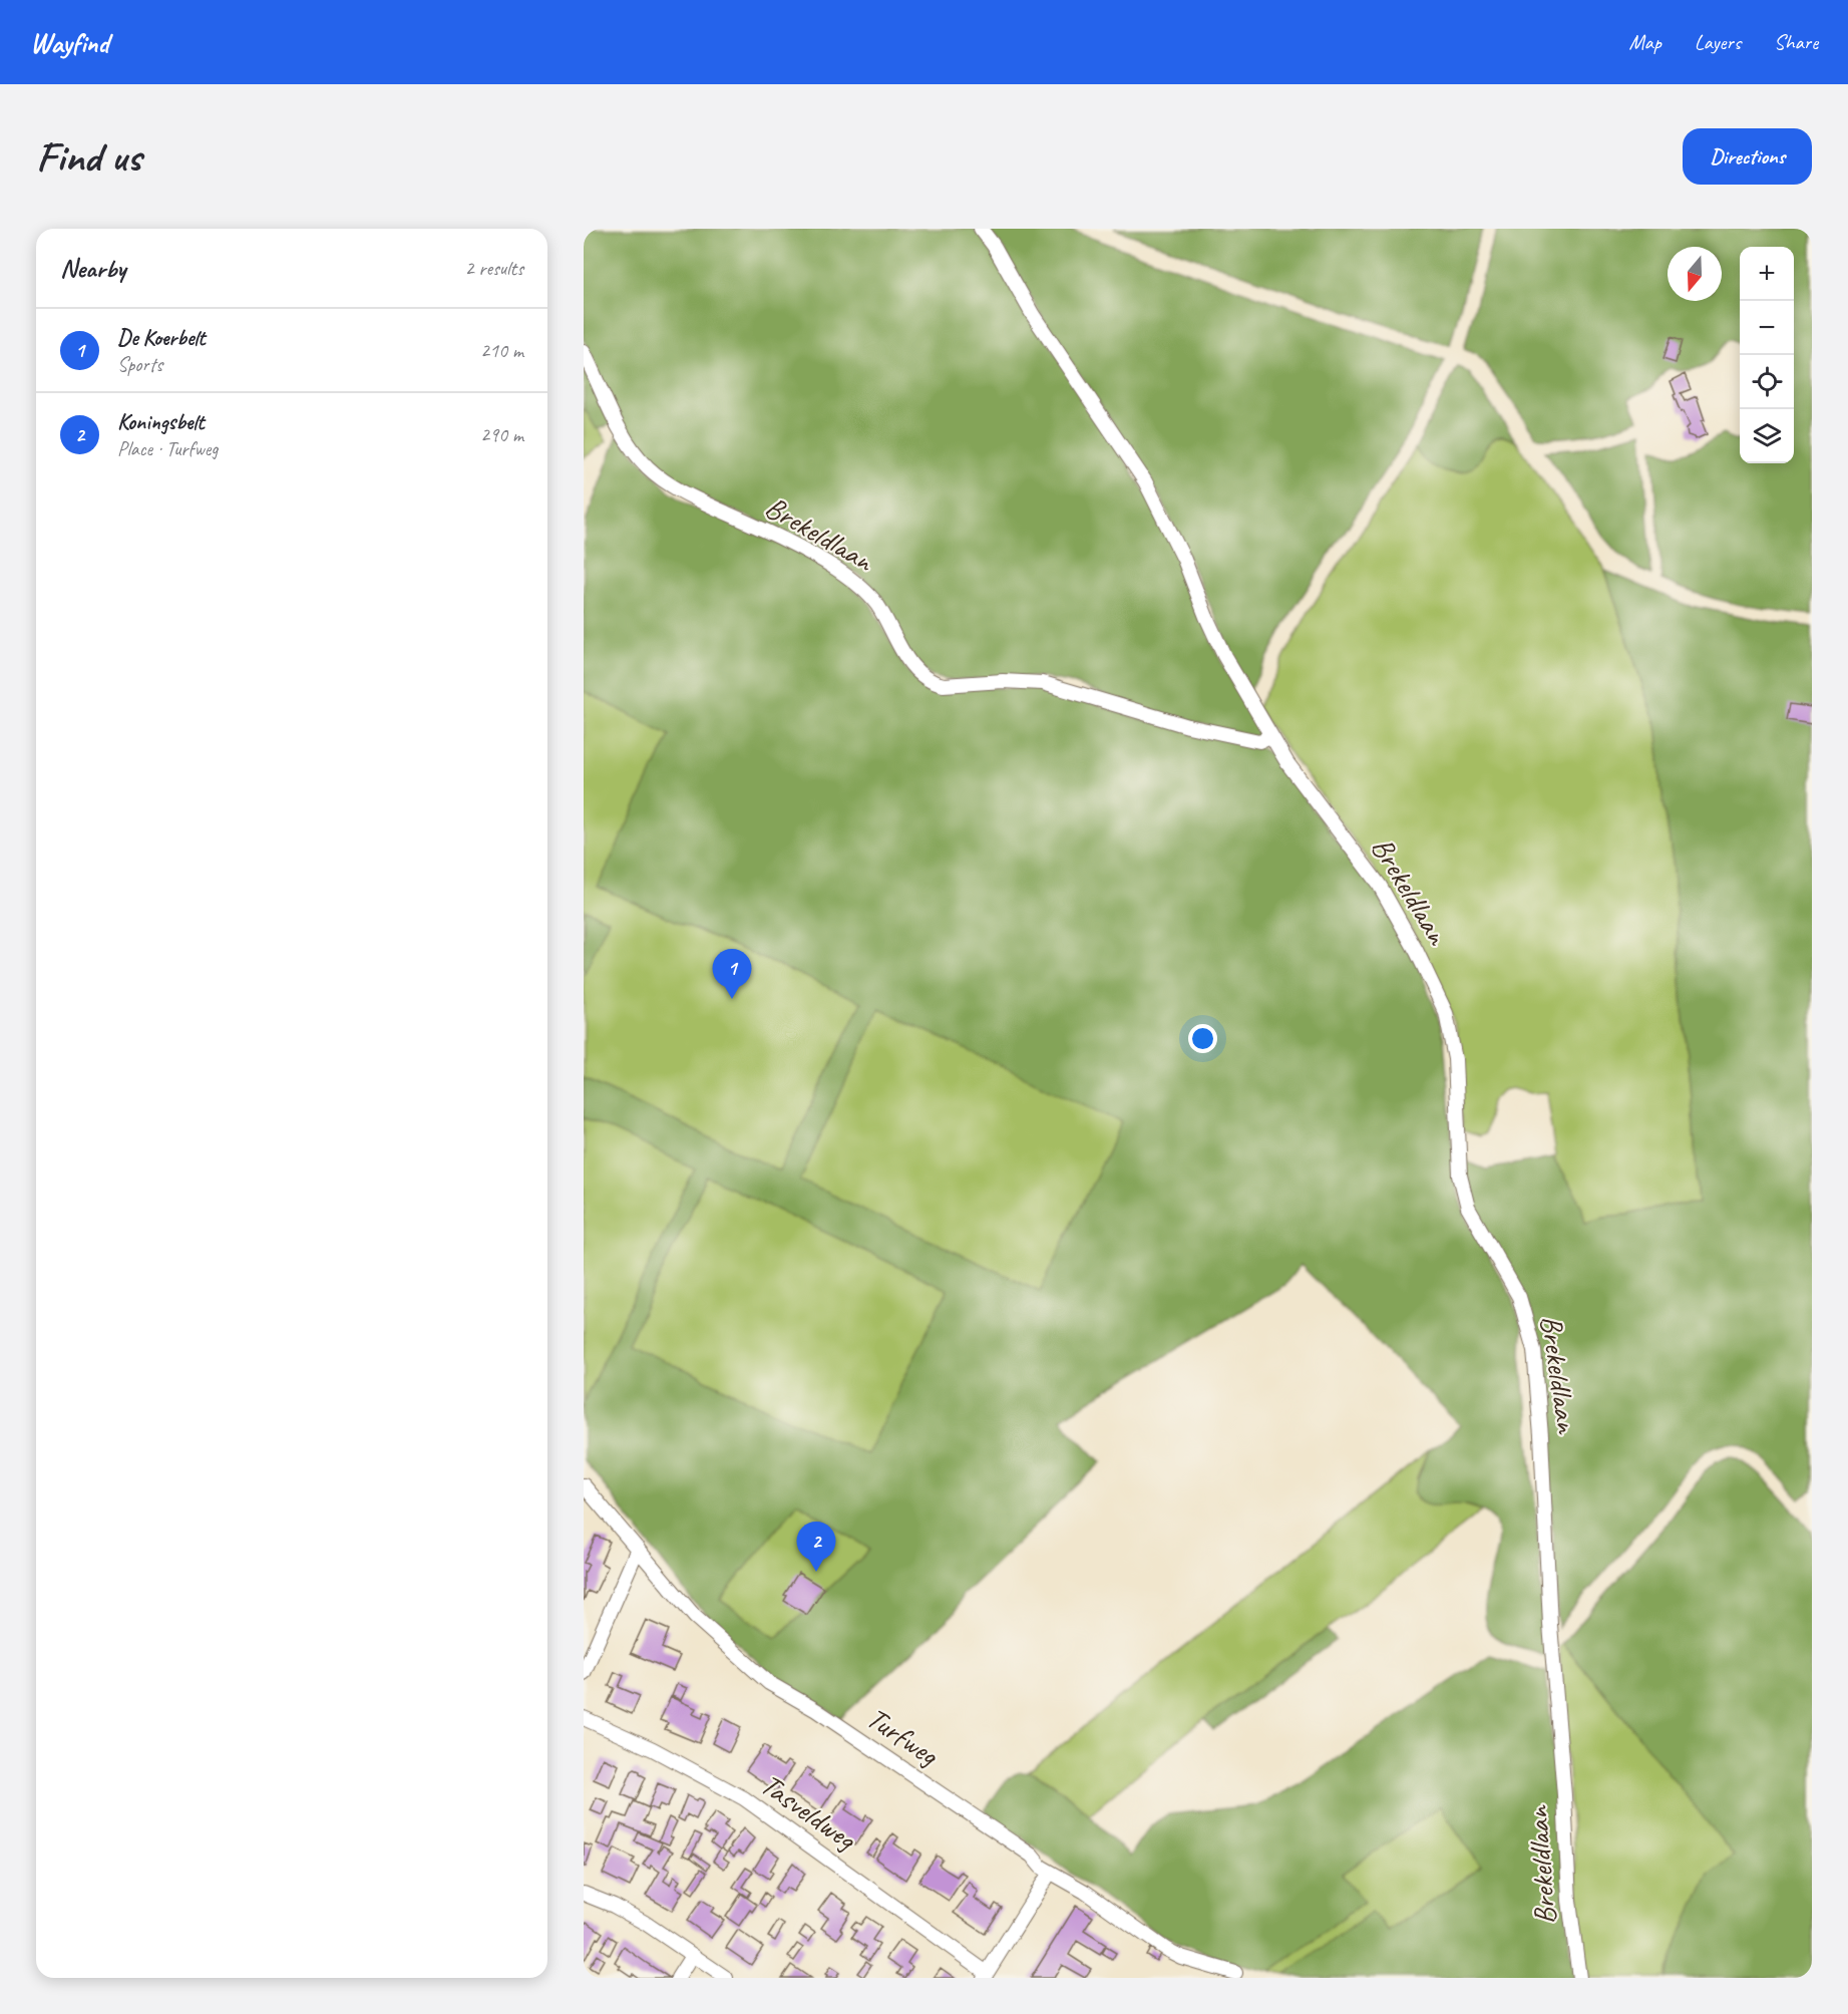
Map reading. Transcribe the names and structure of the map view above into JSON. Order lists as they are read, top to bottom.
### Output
{
  "streets": {
    "street": ["Brekeldlaan", "Turfweg", "Tasveldweg"]
  },
  "north": "bottom",
  "page": {
    "header": "Wayfind",
    "nav": ["Map", "Layers", "Share"],
    "buttons": "Directions",
    "title": "Find us",
    "heading": ["Nearby", "2 results"],
    "map_buttons": ["+", "−"],
    "list": [
      {
        "mark": "1",
        "name": "De Koerbelt",
        "note": "Sports",
        "value": "210 m"
      },
      {
        "mark": "2",
        "name": "Koningsbelt",
        "note": "Place · Turfweg",
        "value": "290 m"
      }
    ],
    "pins": ["1", "2"]
  }
}
